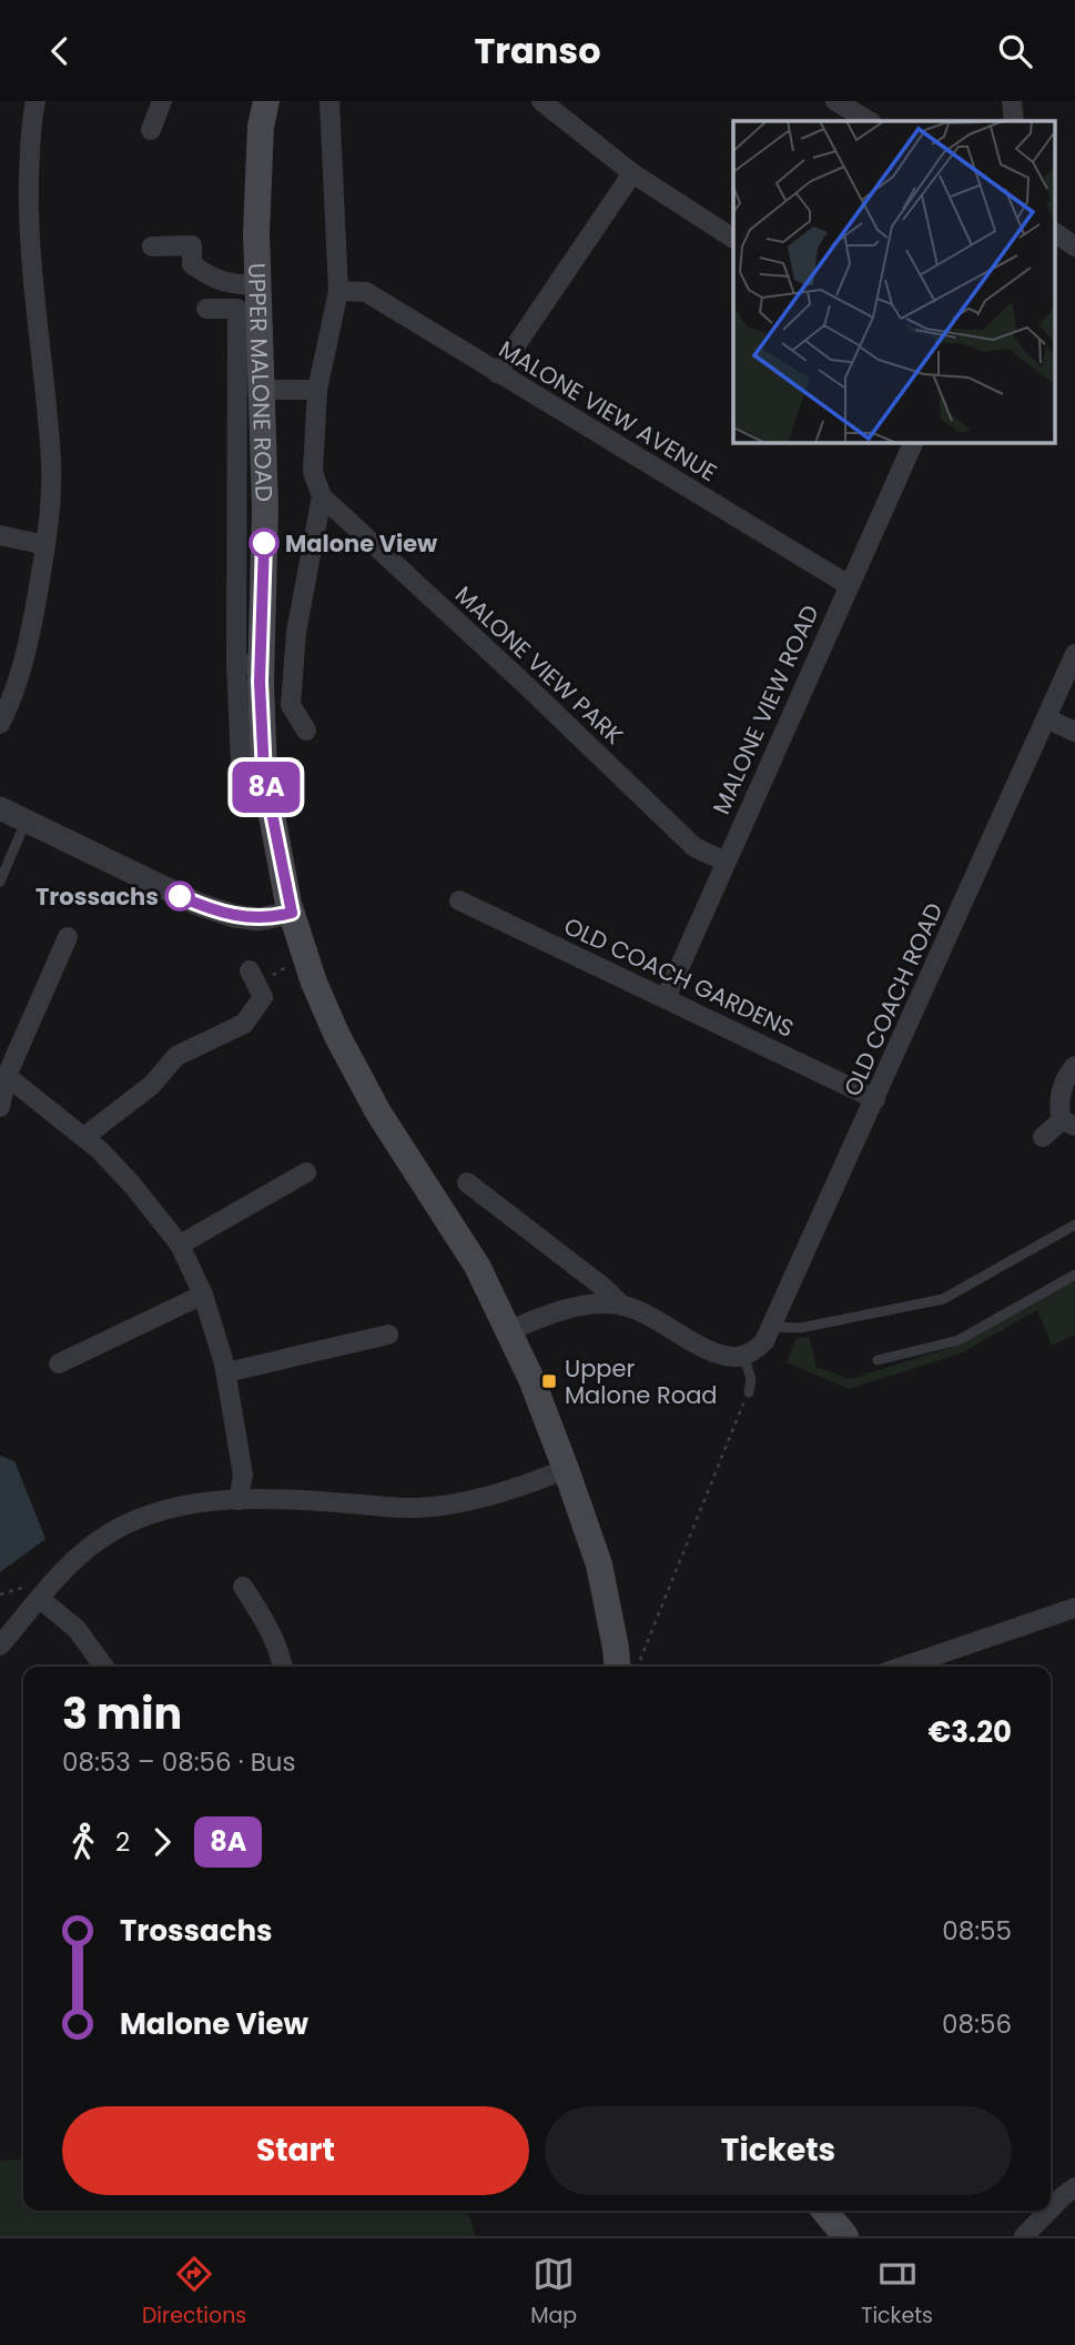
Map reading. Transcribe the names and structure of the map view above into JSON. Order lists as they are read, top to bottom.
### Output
{
  "streets": {
    "main road": ["UPPER MALONE ROAD"],
    "street": [
      "MALONE VIEW AVENUE",
      "MALONE VIEW PARK",
      "MALONE VIEW ROAD",
      "OLD COACH GARDENS",
      "OLD COACH ROAD"
    ]
  },
  "crossings": [
    ["MALONE VIEW AVENUE", "MALONE VIEW ROAD"],
    ["MALONE VIEW PARK", "MALONE VIEW ROAD"],
    ["MALONE VIEW ROAD", "OLD COACH GARDENS"],
    ["OLD COACH GARDENS", "OLD COACH ROAD"]
  ],
  "places": {
    "other": ["Malone View", "Trossachs"],
    "transit": ["Upper Malone Road"]
  },
  "lines": ["bus line 8A"],
  "page": {
    "header": "Transo",
    "on_map": "8A",
    "heading": ["3 min", "08:53 – 08:56 · Bus", "€3.20"],
    "legs": ["2", "8A"],
    "list": [
      {
        "name": "Trossachs",
        "value": "08:55"
      },
      {
        "name": "Malone View",
        "value": "08:56"
      }
    ],
    "buttons": ["Start", "Tickets"],
    "tabs": ["Directions", "Map", "Tickets"]
  }
}
